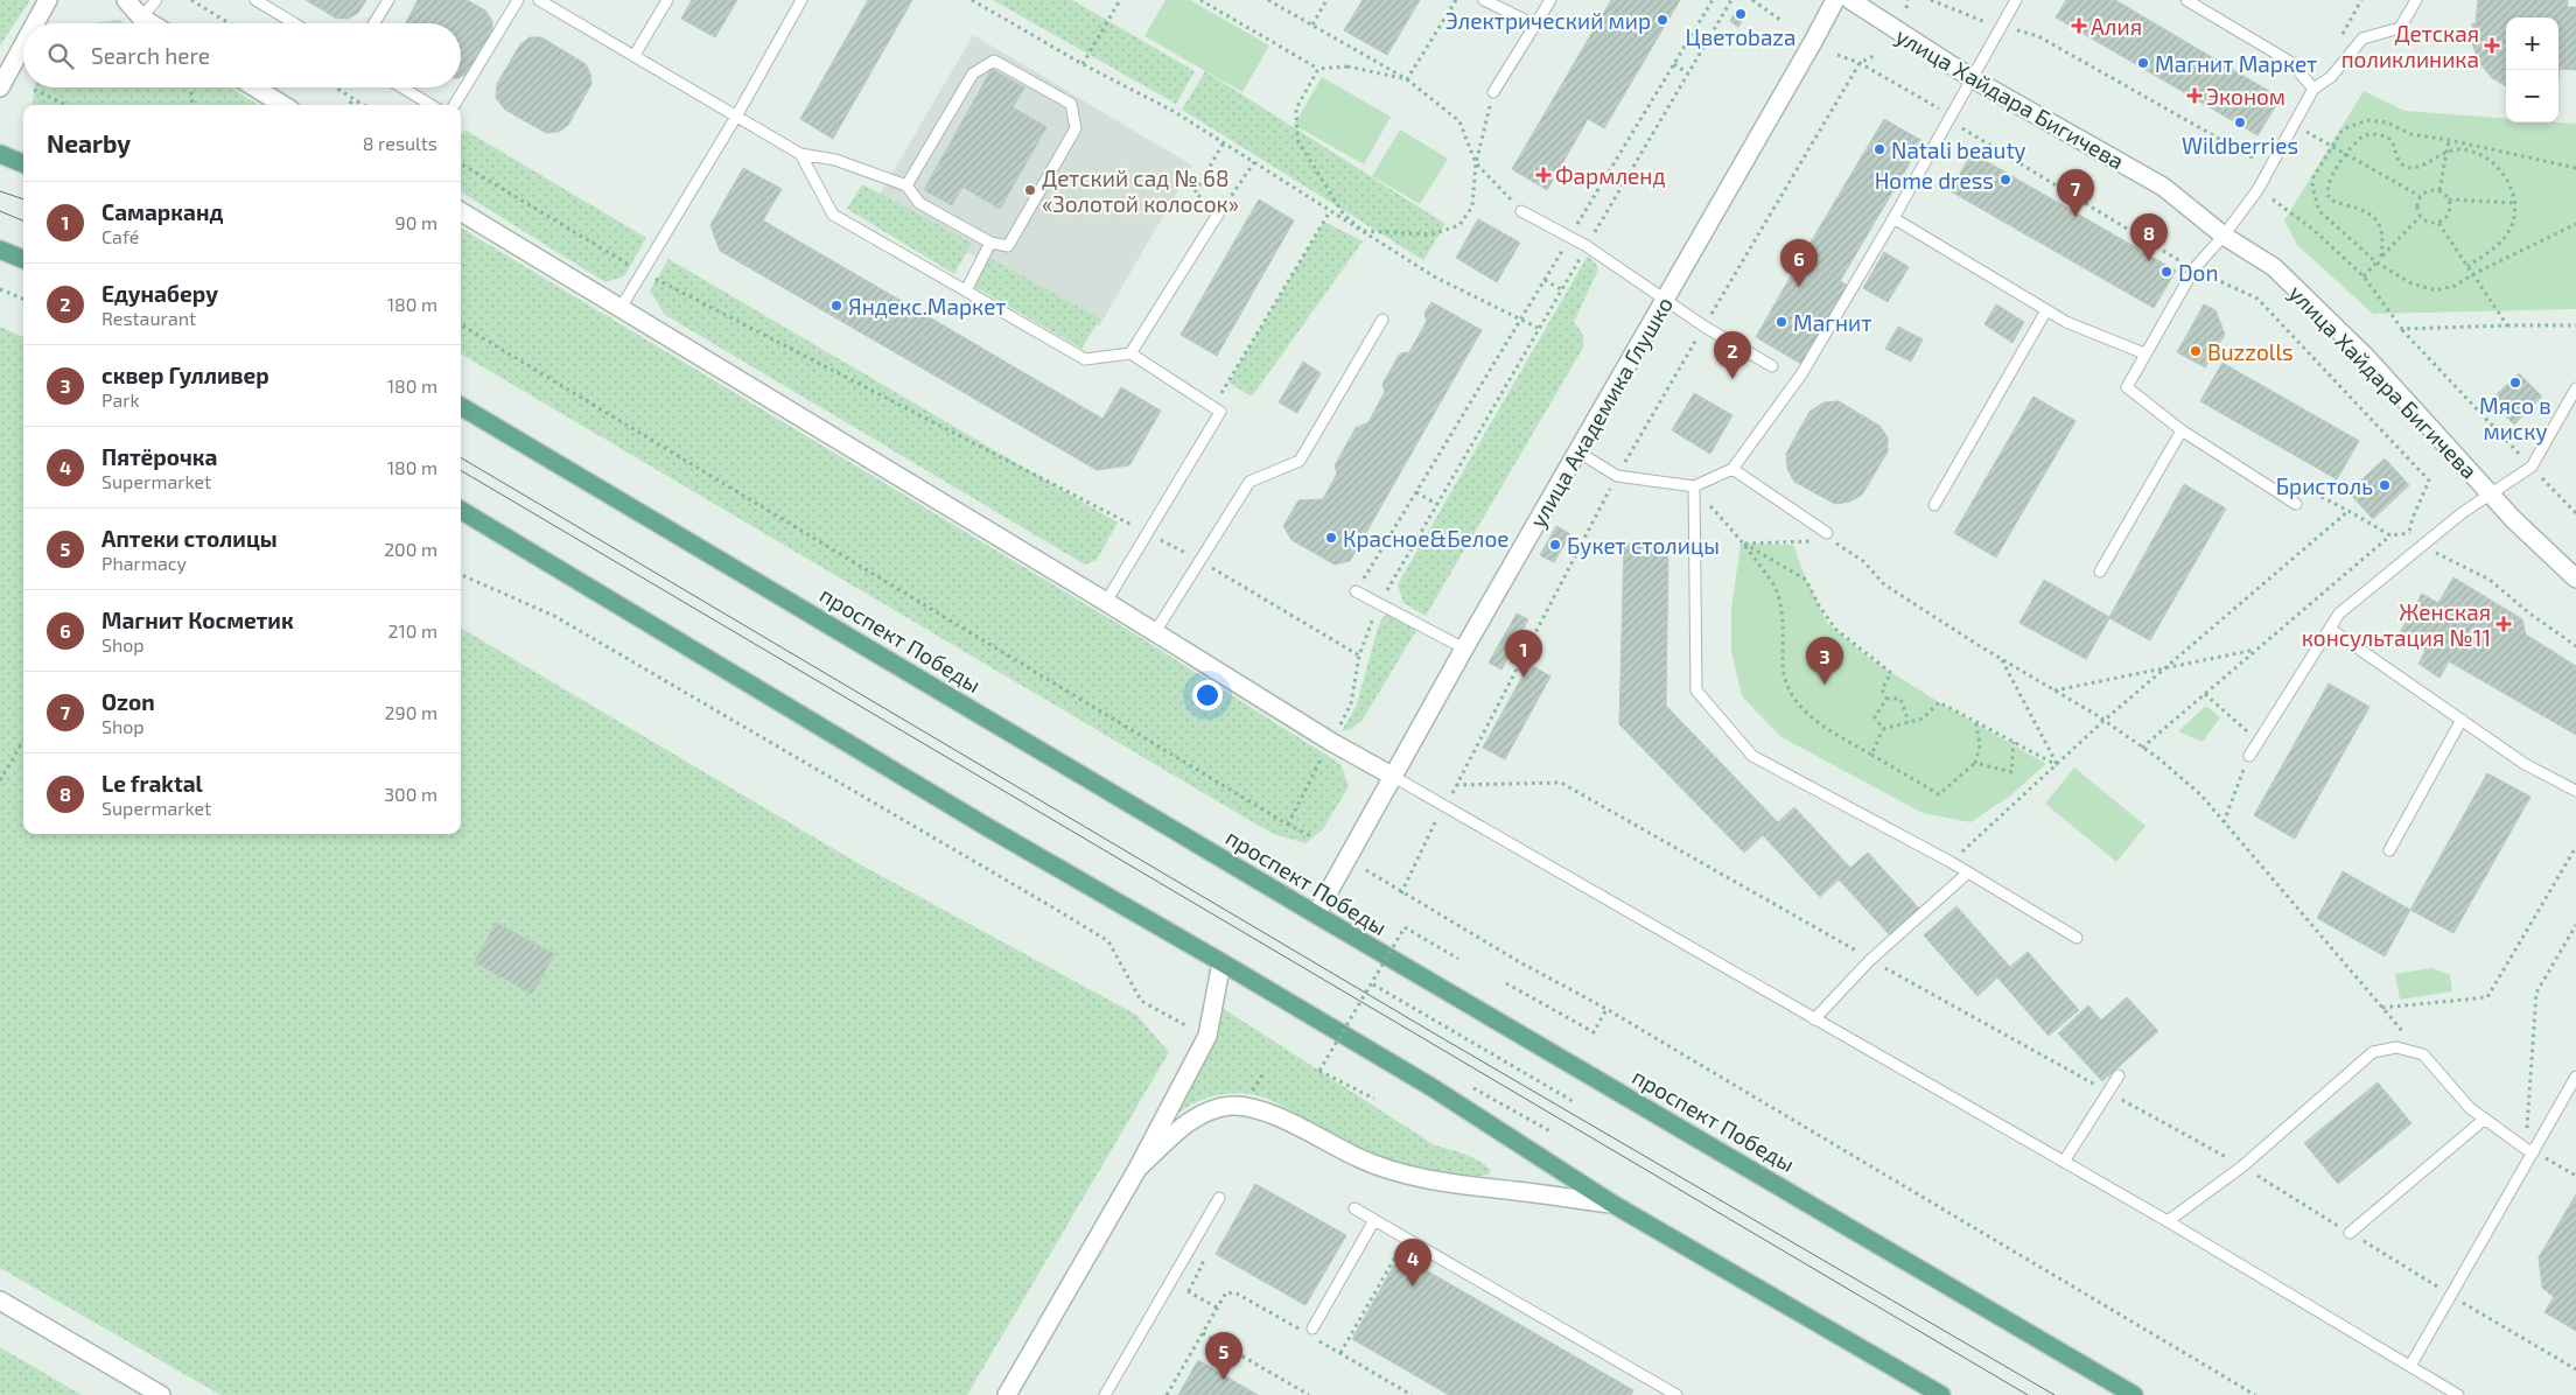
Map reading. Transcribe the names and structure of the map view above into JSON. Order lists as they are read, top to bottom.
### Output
{
  "streets": {
    "main road": ["проспект Победы"],
    "street": ["улица Хайдара Бигичева", "улица Академика Глушко"]
  },
  "crossings": [
    ["улица Академика Глушко", "проспект Победы"]
  ],
  "places": {
    "other": [
      "Цветоbaza",
      "Электрический мир",
      "Магнит Маркет",
      "Wildberries",
      "Natali beauty",
      "Home dress",
      "Детский сад № 68 «Золотой колосок»",
      "Don",
      "Яндекс.Маркет",
      "Магнит",
      "Buzzolls",
      "Мясо в миску",
      "Бристоль",
      "Красное&Белое",
      "Букет столицы"
    ],
    "health": [
      "Алия",
      "Детская поликлиника",
      "Эконом",
      "Фармленд",
      "Женская консультация №11"
    ]
  },
  "page": {
    "map_buttons": ["+", "−"],
    "search": "Search here",
    "heading": ["Nearby", "8 results"],
    "pins": [
      "7",
      "8",
      "6",
      "2",
      "1",
      "3",
      "4",
      "5"
    ],
    "list": [
      {
        "mark": "1",
        "name": "Самарканд",
        "note": "Café",
        "value": "90 m"
      },
      {
        "mark": "2",
        "name": "Едунаберу",
        "note": "Restaurant",
        "value": "180 m"
      },
      {
        "mark": "3",
        "name": "сквер Гулливер",
        "note": "Park",
        "value": "180 m"
      },
      {
        "mark": "4",
        "name": "Пятёрочка",
        "note": "Supermarket",
        "value": "180 m"
      },
      {
        "mark": "5",
        "name": "Аптеки столицы",
        "note": "Pharmacy",
        "value": "200 m"
      },
      {
        "mark": "6",
        "name": "Магнит Косметик",
        "note": "Shop",
        "value": "210 m"
      },
      {
        "mark": "7",
        "name": "Ozon",
        "note": "Shop",
        "value": "290 m"
      },
      {
        "mark": "8",
        "name": "Le fraktal",
        "note": "Supermarket",
        "value": "300 m"
      }
    ]
  }
}
